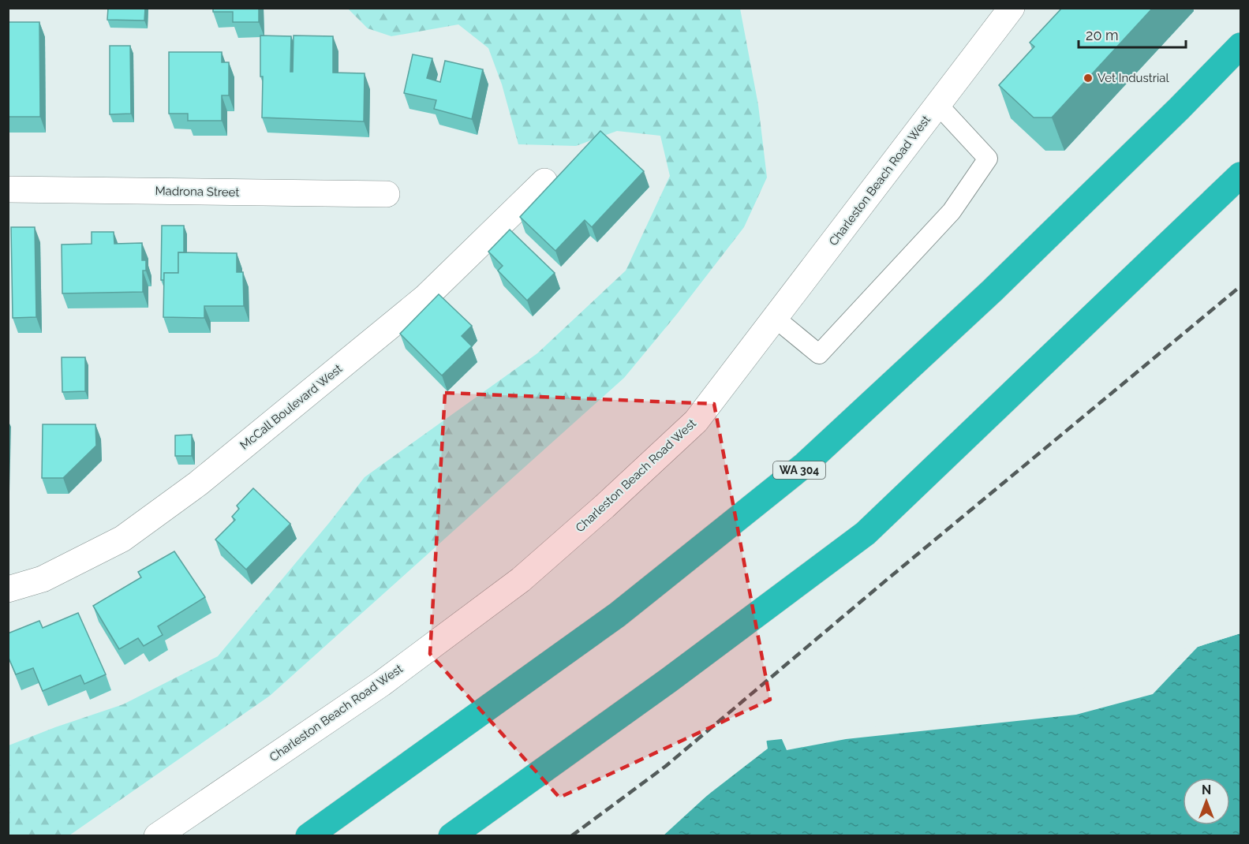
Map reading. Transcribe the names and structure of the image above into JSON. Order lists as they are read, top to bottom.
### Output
{
  "streets": {
    "highway": ["WA 304"],
    "main road": ["Charleston Beach Road West", "Madrona Street", "McCall Boulevard West"]
  },
  "places": ["Vet Industrial"],
  "scale_bar": "20 m",
  "north": "top"
}
